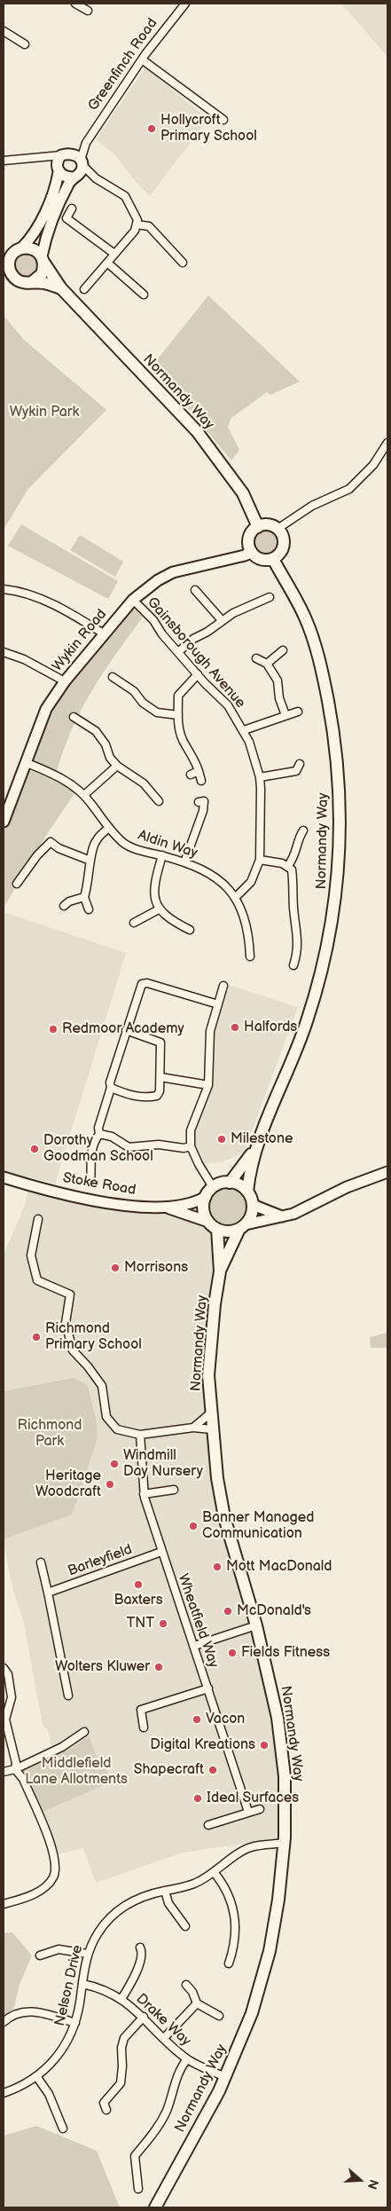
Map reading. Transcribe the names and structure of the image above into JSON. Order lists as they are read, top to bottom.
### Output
{
  "streets": {
    "main road": ["Normandy Way"],
    "street": [
      "Greenfinch Road",
      "Wykin Road",
      "Gainsborough Avenue",
      "Aldin Way",
      "Stoke Road",
      "Barleyfield",
      "Wheatfield Way",
      "Nelson Drive",
      "Drake Way"
    ]
  },
  "crossings": [
    ["Normandy Way", "Wykin Road"],
    ["Normandy Way", "Stoke Road"],
    ["Normandy Way", "Nelson Drive"],
    ["Normandy Way", "Drake Way"],
    ["Wykin Road", "Gainsborough Avenue"],
    ["Wykin Road", "Aldin Way"],
    ["Gainsborough Avenue", "Aldin Way"],
    ["Barleyfield", "Wheatfield Way"],
    ["Nelson Drive", "Drake Way"]
  ],
  "parks": ["Wykin Park", "Richmond Park", "Middlefield Lane Allotments"],
  "places": [
    "Hollycroft Primary School",
    "Halfords",
    "Redmoor Academy",
    "Milestone",
    "Dorothy Goodman School",
    "Morrisons",
    "Richmond Primary School",
    "Windmill Day Nursery",
    "Heritage Woodcraft",
    "Banner Managed Communication",
    "Mott MacDonald",
    "Baxters",
    "McDonald's",
    "TNT",
    "Fields Fitness",
    "Wolters Kluwer",
    "Vacon",
    "Digital Kreations",
    "Shapecraft",
    "Ideal Surfaces"
  ],
  "north": "right"
}
